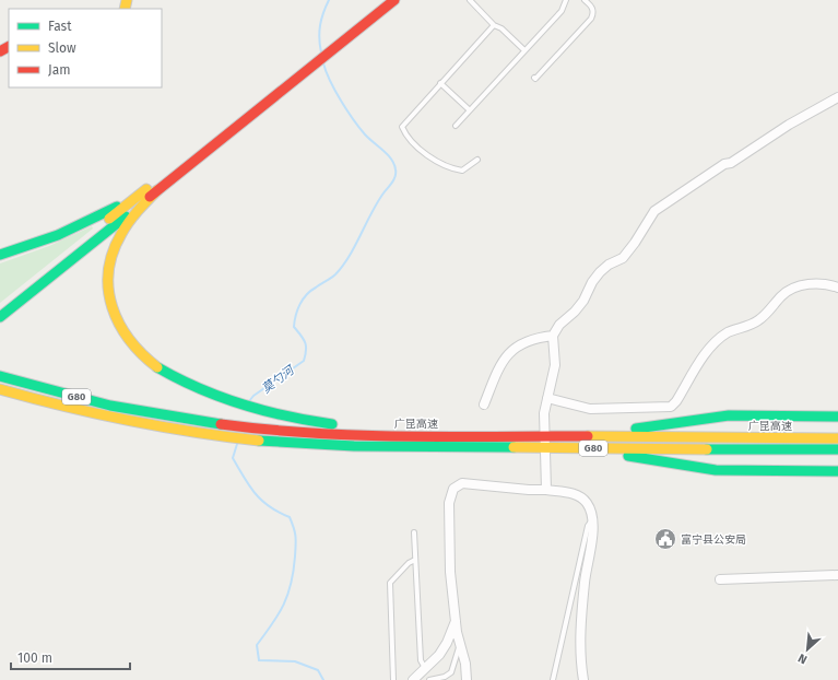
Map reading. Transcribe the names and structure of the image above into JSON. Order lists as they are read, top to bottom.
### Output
{
  "streets": {
    "main road": ["G80", "广昆高速"]
  },
  "water": ["莫勺河"],
  "places": {
    "public building": ["富宁县公安局"]
  },
  "legend": ["Fast", "Slow", "Jam"],
  "scale_bar": "100 m",
  "north": "bottom left"
}
